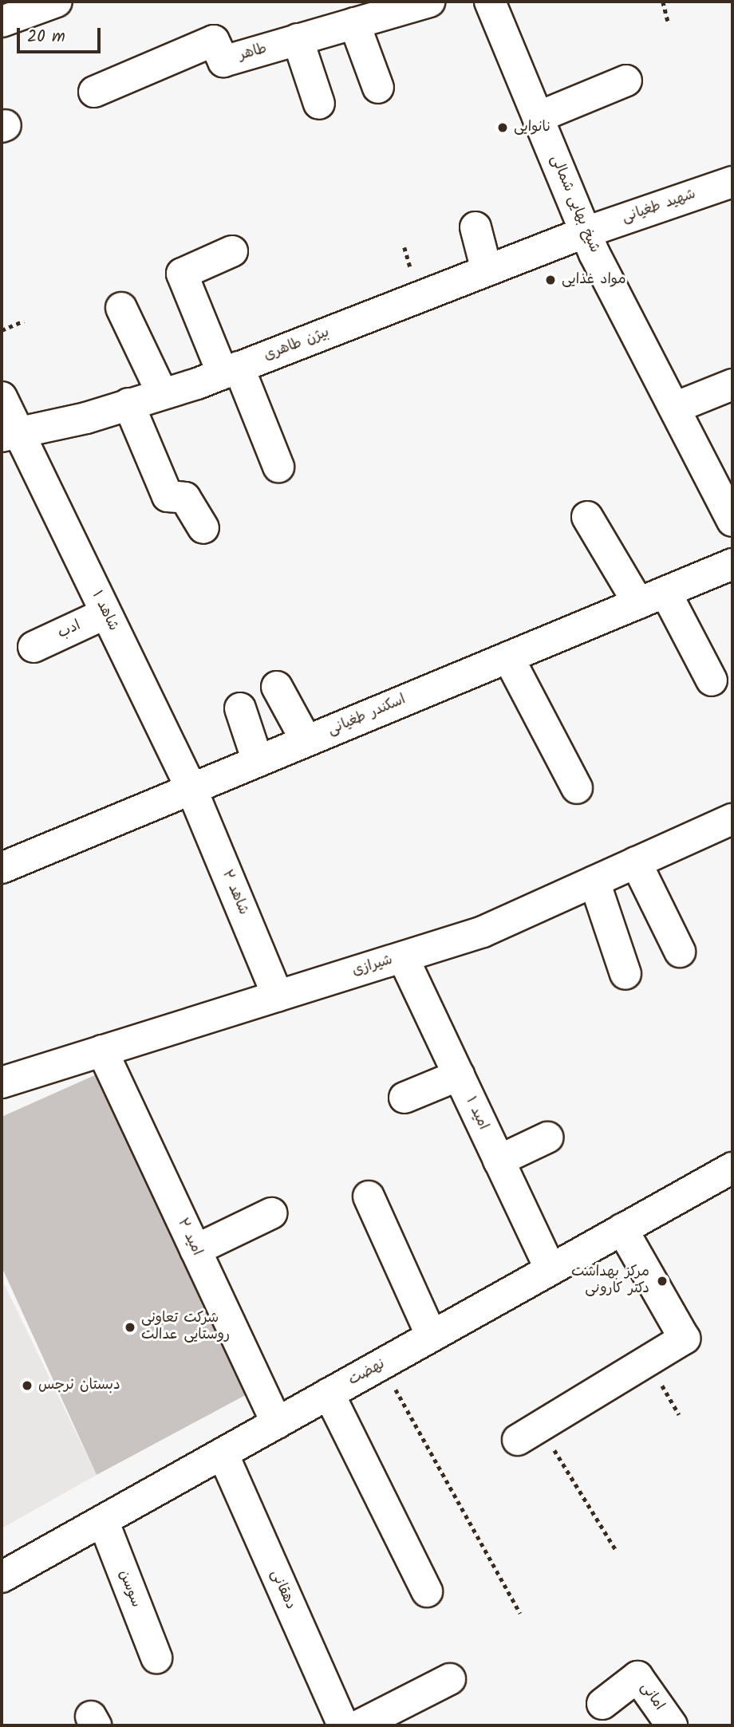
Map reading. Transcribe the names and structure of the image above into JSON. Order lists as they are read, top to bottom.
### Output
{
  "streets": {
    "street": [
      "طاهر",
      "شیخ بهایی شمالی",
      "شهید طغیانی",
      "بیژن طاهری",
      "شاهد ۱",
      "ادب",
      "اسکندر طغیانی",
      "شاهد ۲",
      "شیرازی",
      "امید ۱",
      "امید ۲",
      "نهضت",
      "سوسن",
      "دهقانی",
      "امانی"
    ]
  },
  "crossings": [
    ["شیخ بهایی شمالی", "شهید طغیانی"],
    ["شیخ بهایی شمالی", "بیژن طاهری"],
    ["شهید طغیانی", "بیژن طاهری"],
    ["بیژن طاهری", "شاهد ۱"],
    ["شاهد ۱", "ادب"],
    ["شاهد ۱", "اسکندر طغیانی"],
    ["شاهد ۱", "شاهد ۲"],
    ["اسکندر طغیانی", "شاهد ۲"],
    ["شاهد ۲", "شیرازی"],
    ["شیرازی", "امید ۱"],
    ["شیرازی", "امید ۲"],
    ["امید ۱", "نهضت"],
    ["امید ۲", "نهضت"],
    ["نهضت", "سوسن"],
    ["نهضت", "دهقانی"]
  ],
  "places": [
    "نانوایی",
    "مواد غذایی",
    "مرکز بهداشت دکتر کارونی",
    "شرکت تعاونی روستایی عدالت",
    "دبستان نرجس"
  ],
  "scale_bar": "20 m"
}
